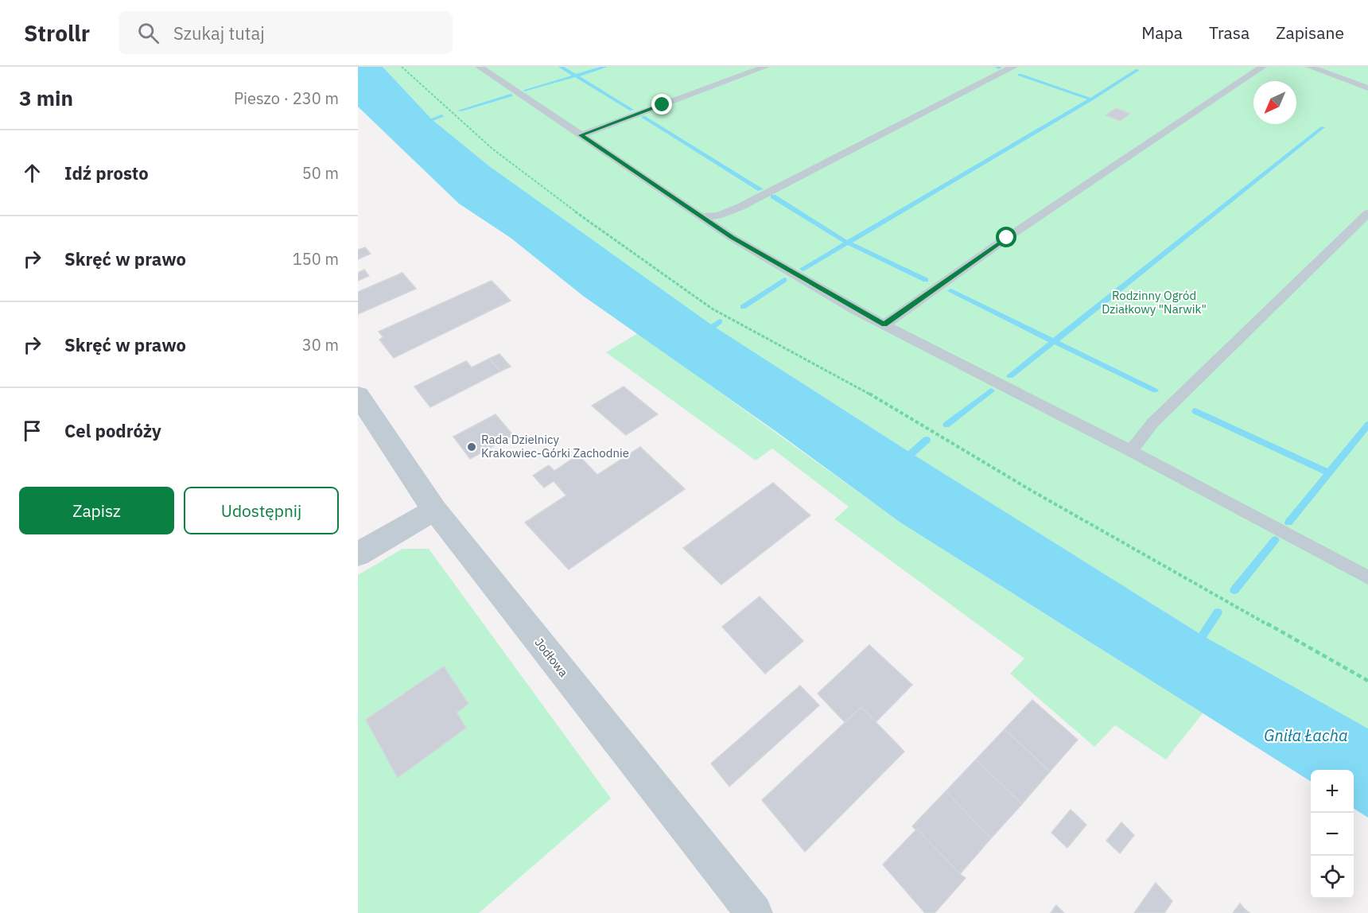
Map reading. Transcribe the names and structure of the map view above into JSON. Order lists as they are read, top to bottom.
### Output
{
  "streets": {
    "street": ["Jodłowa"]
  },
  "water": ["Gniła Łacha"],
  "parks": ["Rodzinny Ogród Działkowy \"Narwik\""],
  "places": ["Rada Dzielnicy Krakowiec-Górki Zachodnie"],
  "north": "bottom left",
  "page": {
    "header": "Strollr",
    "search": "Szukaj tutaj",
    "nav": ["Mapa", "Trasa", "Zapisane"],
    "heading": ["3 min", "Pieszo · 230 m"],
    "list": [
      ["Idź prosto", "50 m"],
      ["Skręć w prawo", "150 m"],
      ["Skręć w prawo", "30 m"],
      "Cel podróży"
    ],
    "buttons": ["Zapisz", "Udostępnij"],
    "map_buttons": ["+", "−"]
  }
}
